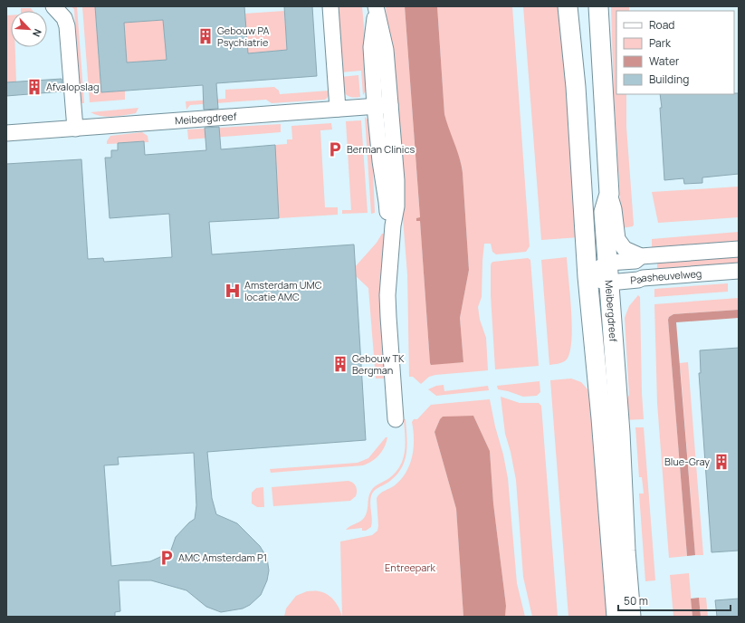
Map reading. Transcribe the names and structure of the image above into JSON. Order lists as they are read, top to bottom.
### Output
{
  "streets": {
    "main road": ["Meibergdreef"],
    "street": ["Paasheuvelweg"]
  },
  "crossings": [
    ["Meibergdreef", "Paasheuvelweg"]
  ],
  "parks": ["Entreepark"],
  "places": {
    "building": [
      "Gebouw PA Psychiatrie",
      "Afvalopslag",
      "Gebouw TK Bergman",
      "Blue-Gray"
    ],
    "parking": ["Berman Clinics", "AMC Amsterdam P1"],
    "hospital": ["Amsterdam UMC locatie AMC"]
  },
  "legend": [
    "Road",
    "Park",
    "Water",
    "Building"
  ],
  "scale_bar": "50 m",
  "north": "bottom right"
}
